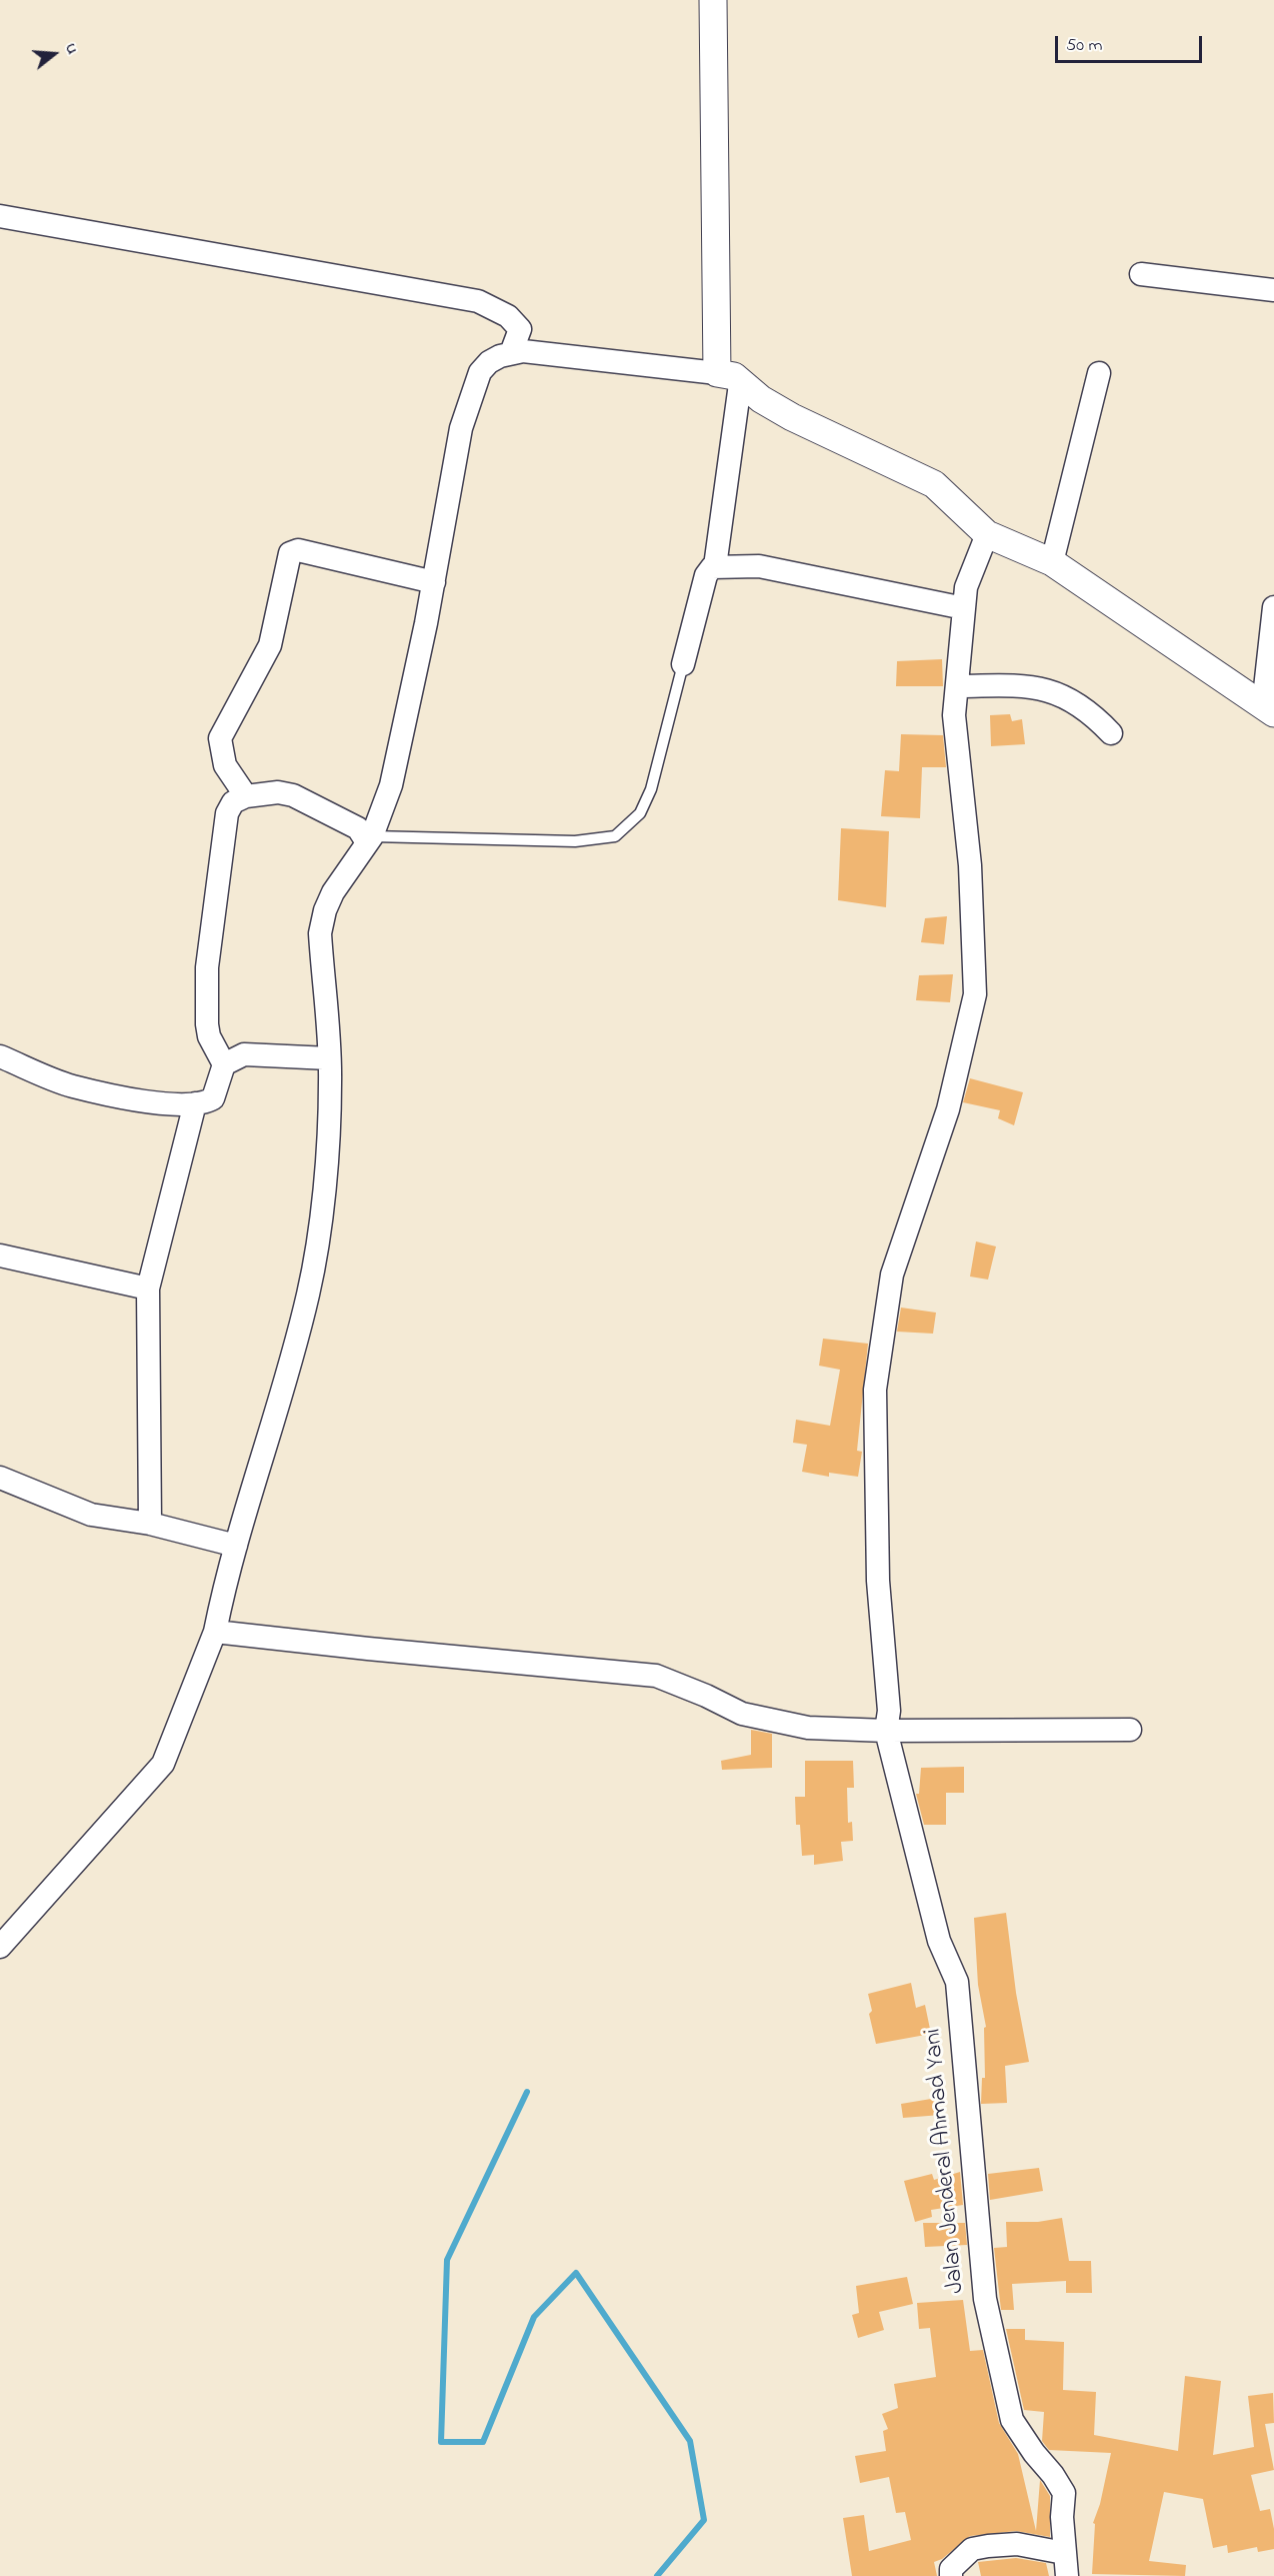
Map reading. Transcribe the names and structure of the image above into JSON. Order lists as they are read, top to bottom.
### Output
{
  "streets": {
    "street": ["Jalan Jenderal Ahmad Yani"]
  },
  "scale_bar": "50 m",
  "north": "right"
}
